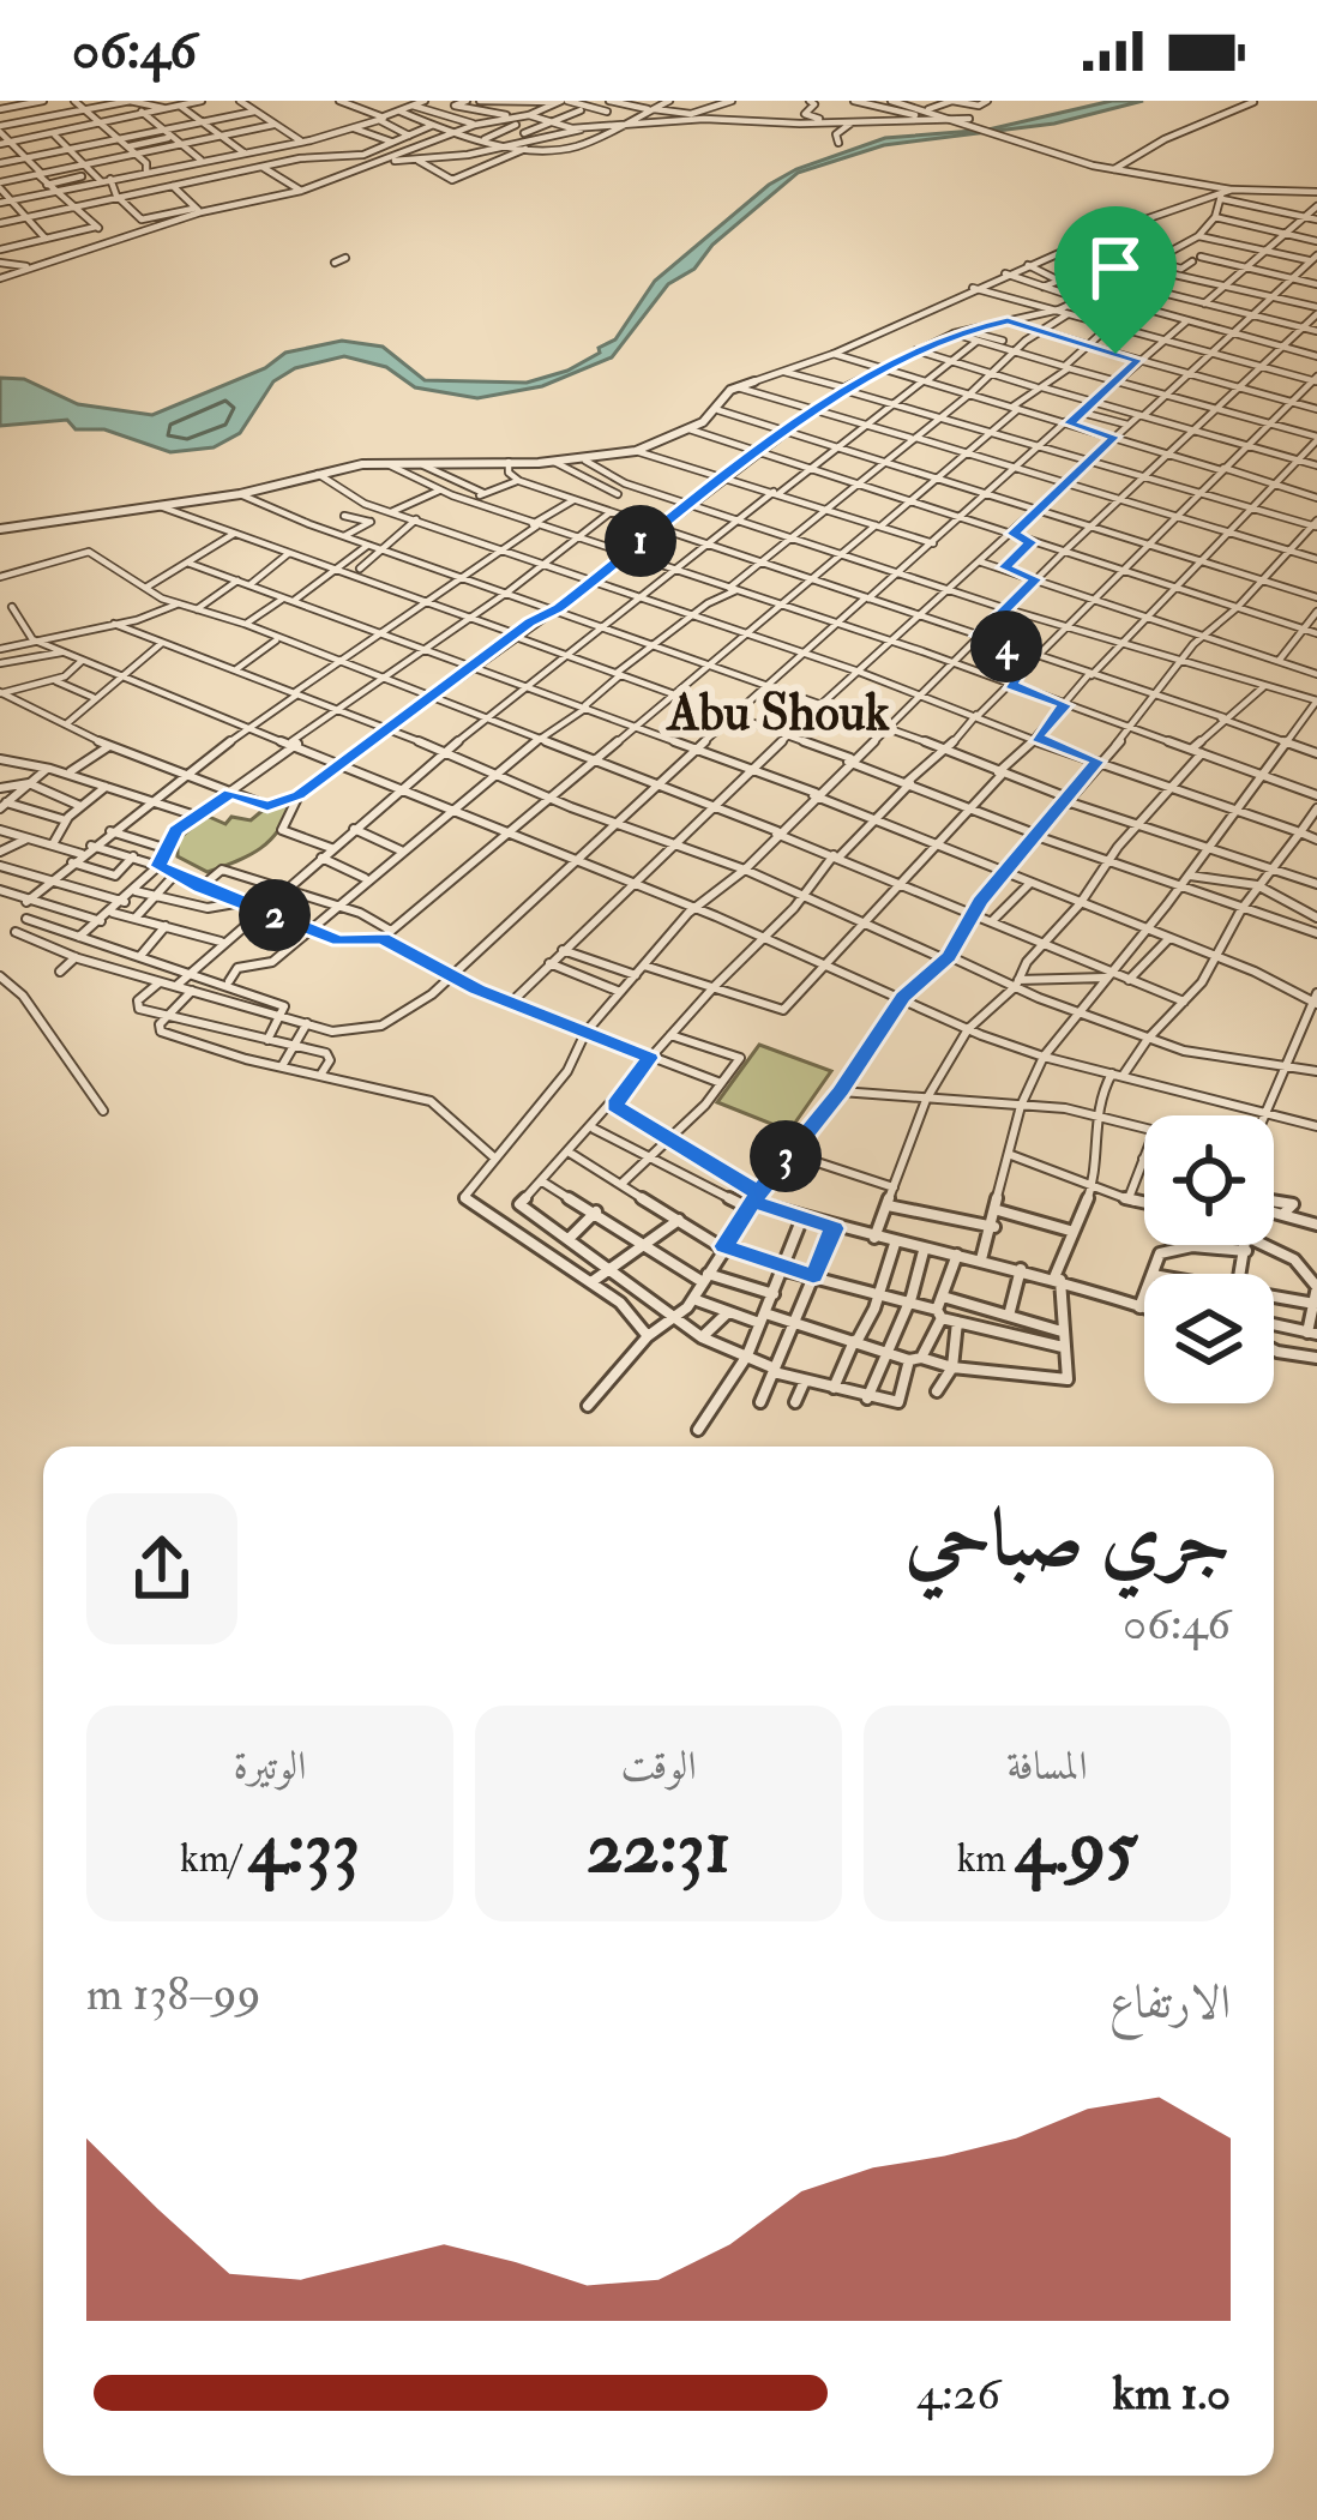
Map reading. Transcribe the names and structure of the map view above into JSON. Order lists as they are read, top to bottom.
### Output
{
  "districts": ["Abu Shouk"],
  "page": {
    "status": "06:46",
    "pins": [
      "1",
      "4",
      "2",
      "3"
    ],
    "heading": ["جري صباحي", "06:46"],
    "stats": [
      ["المسافة", "4.95 km"],
      ["الوقت", "22:31"],
      ["الوتيرة", "4:33 /km"]
    ],
    "chart": ["الارتفاع", "99–138 m"],
    "list": [
      {
        "name": "1.0 km",
        "note": "4:26"
      }
    ]
  }
}
